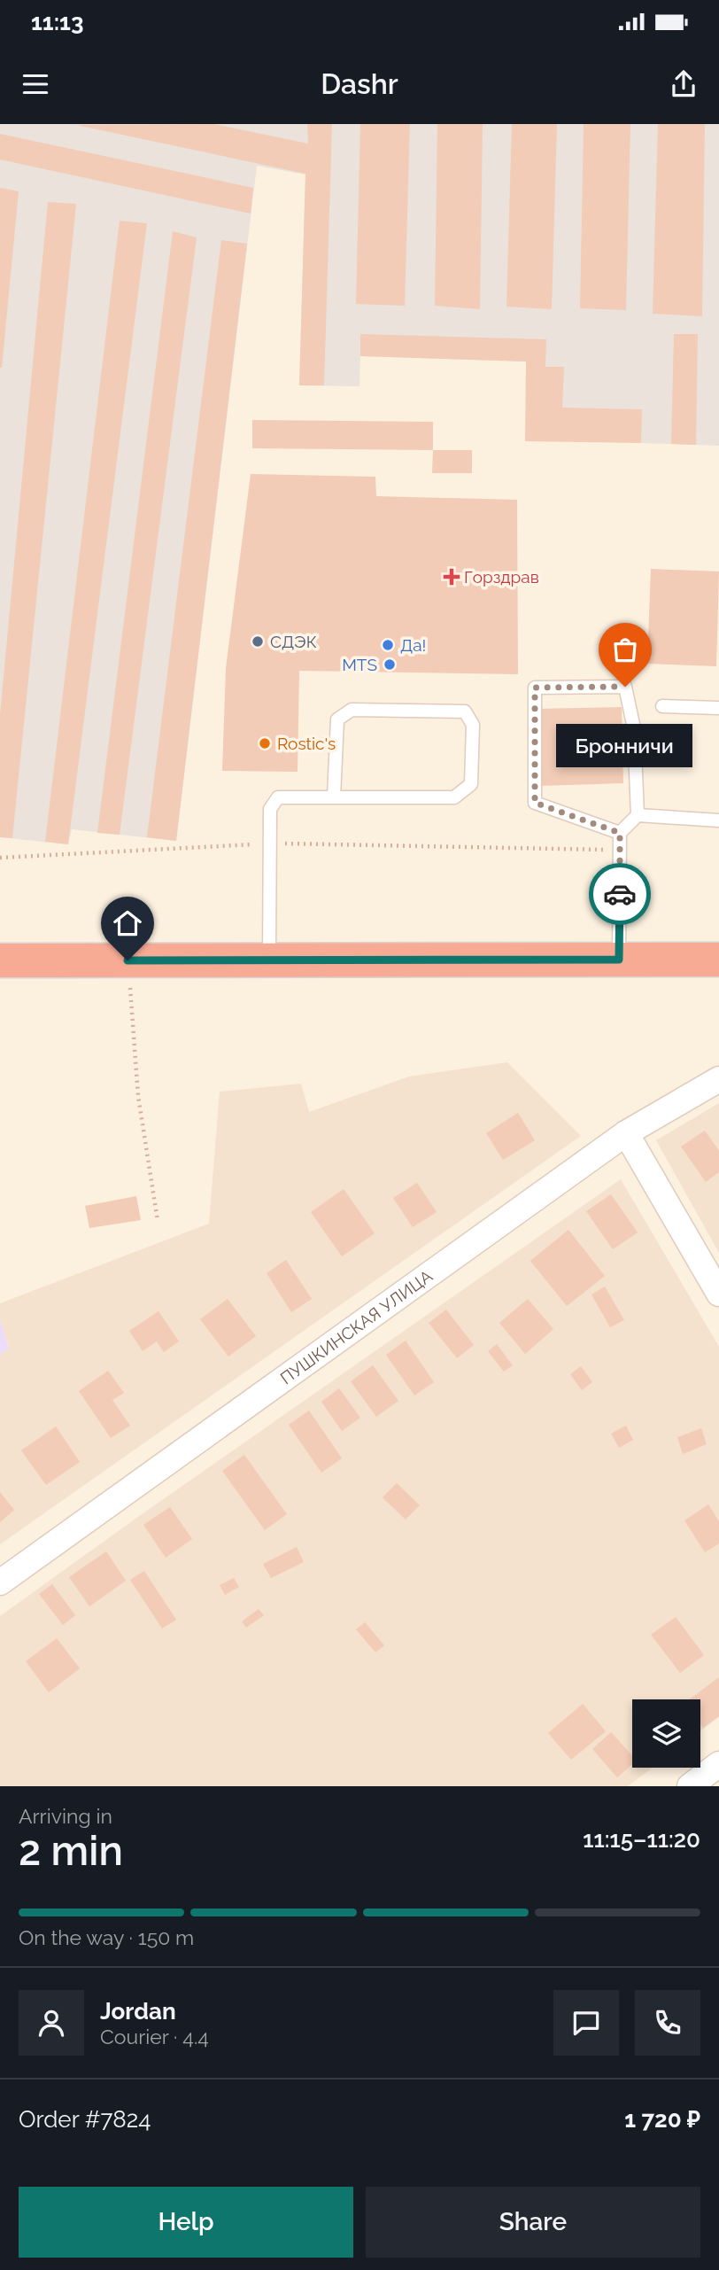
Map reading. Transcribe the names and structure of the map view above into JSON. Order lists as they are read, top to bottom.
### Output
{
  "streets": {
    "street": ["ПУШКИНСКАЯ УЛИЦА"]
  },
  "places": {
    "health": ["Горздрав"],
    "other": [
      "СДЭК",
      "Да!",
      "MTS",
      "Бронничи",
      "Rostic's"
    ]
  },
  "page": {
    "status": "11:13",
    "header": "Dashr",
    "bubble": "Бронничи",
    "heading": ["2 min", "Arriving in", "11:15–11:20"],
    "panel": [
      "Jordan",
      "Courier · 4.4",
      "Order #7824",
      "1 720 ₽"
    ],
    "bar": "On the way · 150 m",
    "buttons": ["Help", "Share"]
  }
}
